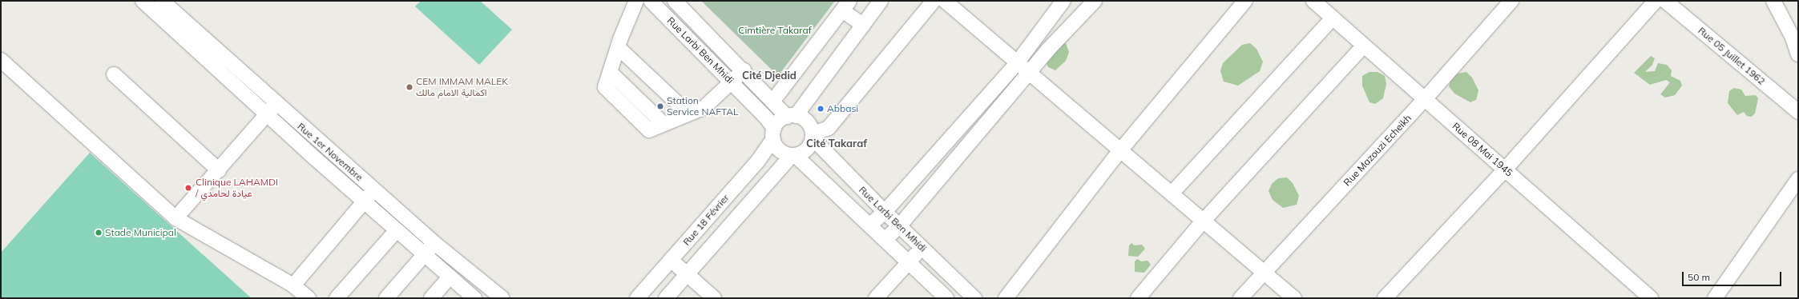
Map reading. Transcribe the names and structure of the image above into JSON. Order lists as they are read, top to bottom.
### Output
{
  "streets": {
    "street": [
      "Rue Larbi Ben Mhidi",
      "Rue 05 Juillet 1962",
      "Rue 08 Mai 1945",
      "Rue Mazouzi Echeikh",
      "Rue 1er Novembre",
      "Rue 18 Février"
    ]
  },
  "crossings": [
    ["Rue Larbi Ben Mhidi", "Rue 18 Février"],
    ["Rue 08 Mai 1945", "Rue Mazouzi Echeikh"]
  ],
  "districts": ["Cité Djedid", "Cité Takaraf"],
  "parks": ["Cimtière Takaraf"],
  "places": [
    "CEM IMMAM MALEK اكمالية الامام مالك",
    "Station Service NAFTAL",
    "Abbasi",
    "Clinique LAHAMDI / عيادة لحامدي",
    "Stade Municipal"
  ],
  "scale_bar": "50 m"
}
